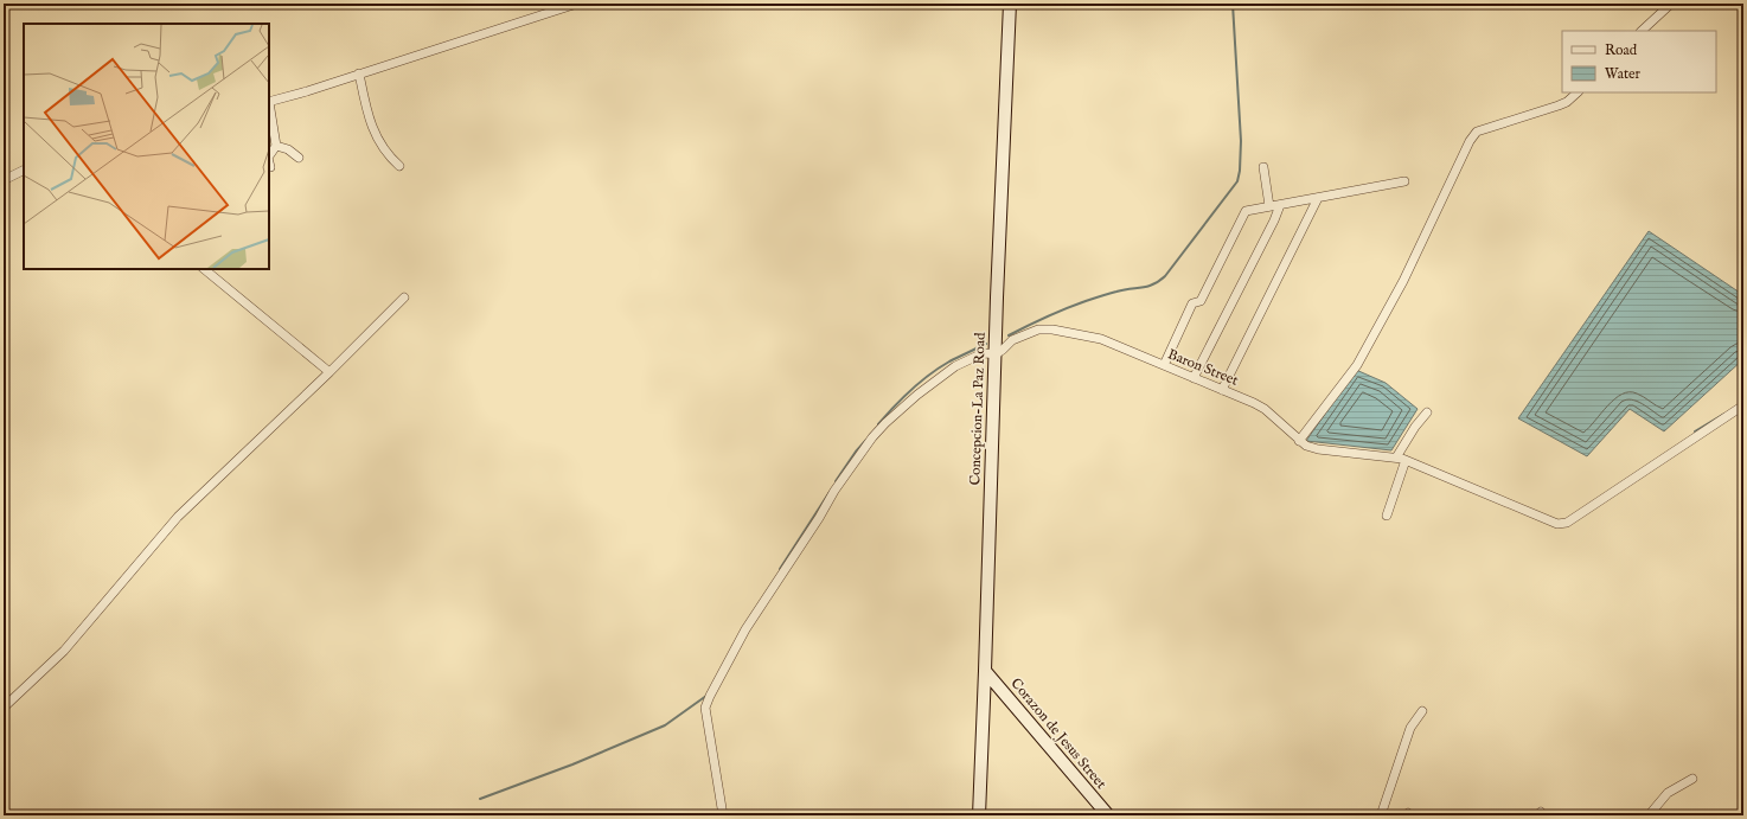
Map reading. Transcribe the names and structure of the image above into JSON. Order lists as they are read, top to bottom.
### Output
{
  "streets": {
    "main road": ["Concepcion-La Paz Road", "Corazon de Jesus Street"],
    "street": ["Baron Street"]
  },
  "crossings": [
    ["Baron Street", "Concepcion-La Paz Road"],
    ["Concepcion-La Paz Road", "Corazon de Jesus Street"]
  ],
  "legend": ["Road", "Water"]
}
